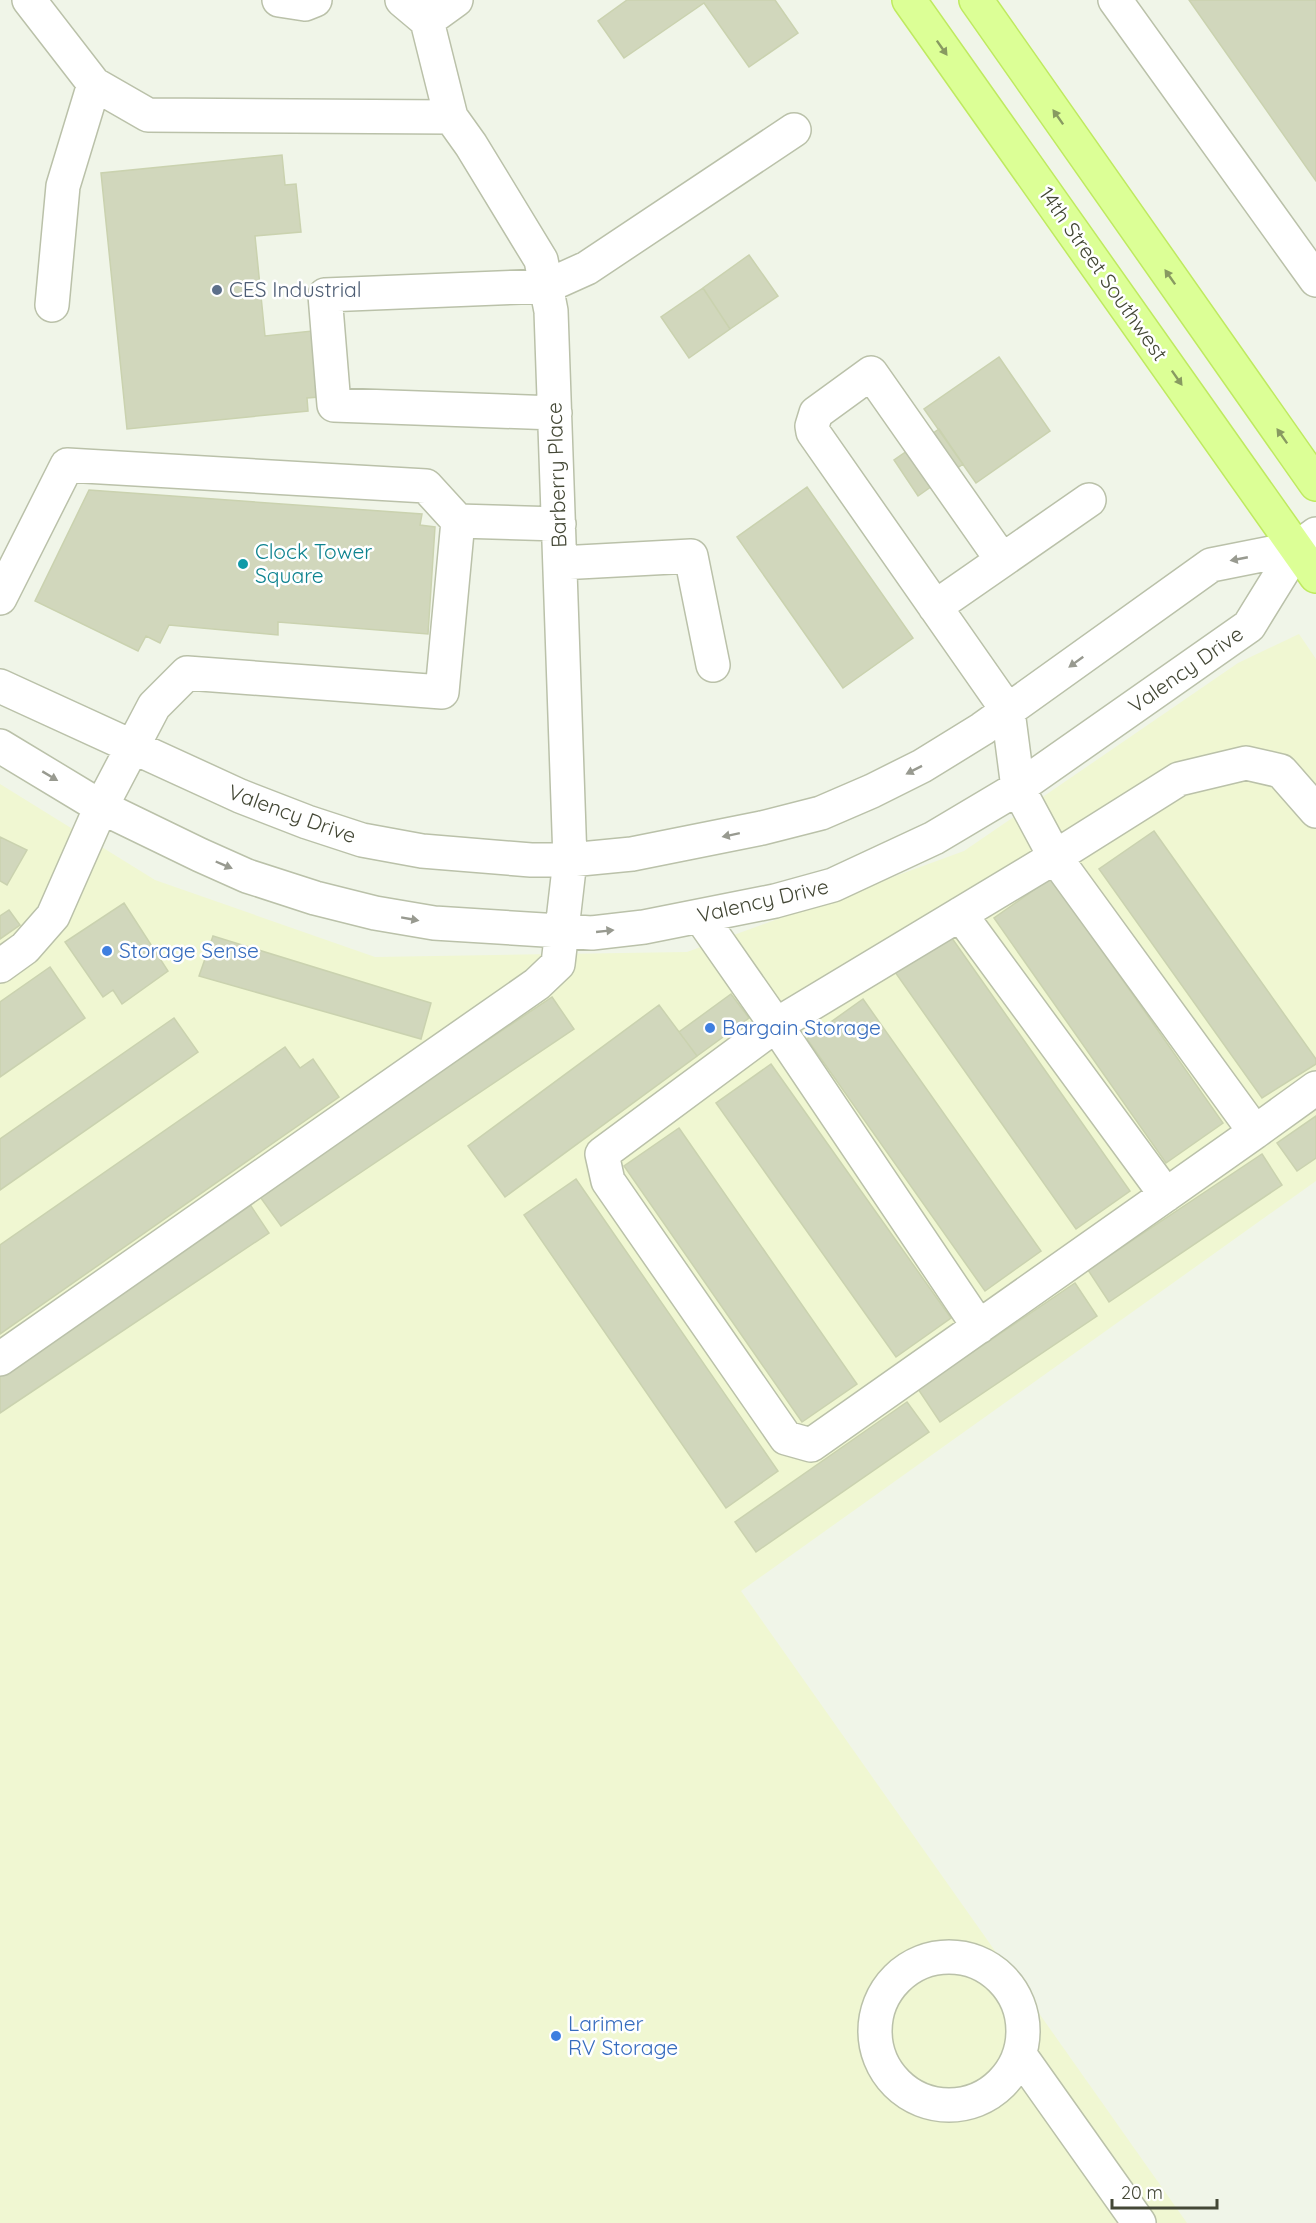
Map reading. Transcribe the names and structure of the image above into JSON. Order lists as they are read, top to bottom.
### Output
{
  "streets": {
    "main road": ["14th Street Southwest"],
    "street": ["Barberry Place", "Valency Drive"]
  },
  "crossings": [
    ["14th Street Southwest", "Valency Drive"],
    ["Barberry Place", "Valency Drive"]
  ],
  "places": [
    "CES Industrial",
    "Clock Tower Square",
    "Storage Sense",
    "Bargain Storage",
    "Larimer RV Storage"
  ],
  "scale_bar": "20 m"
}
